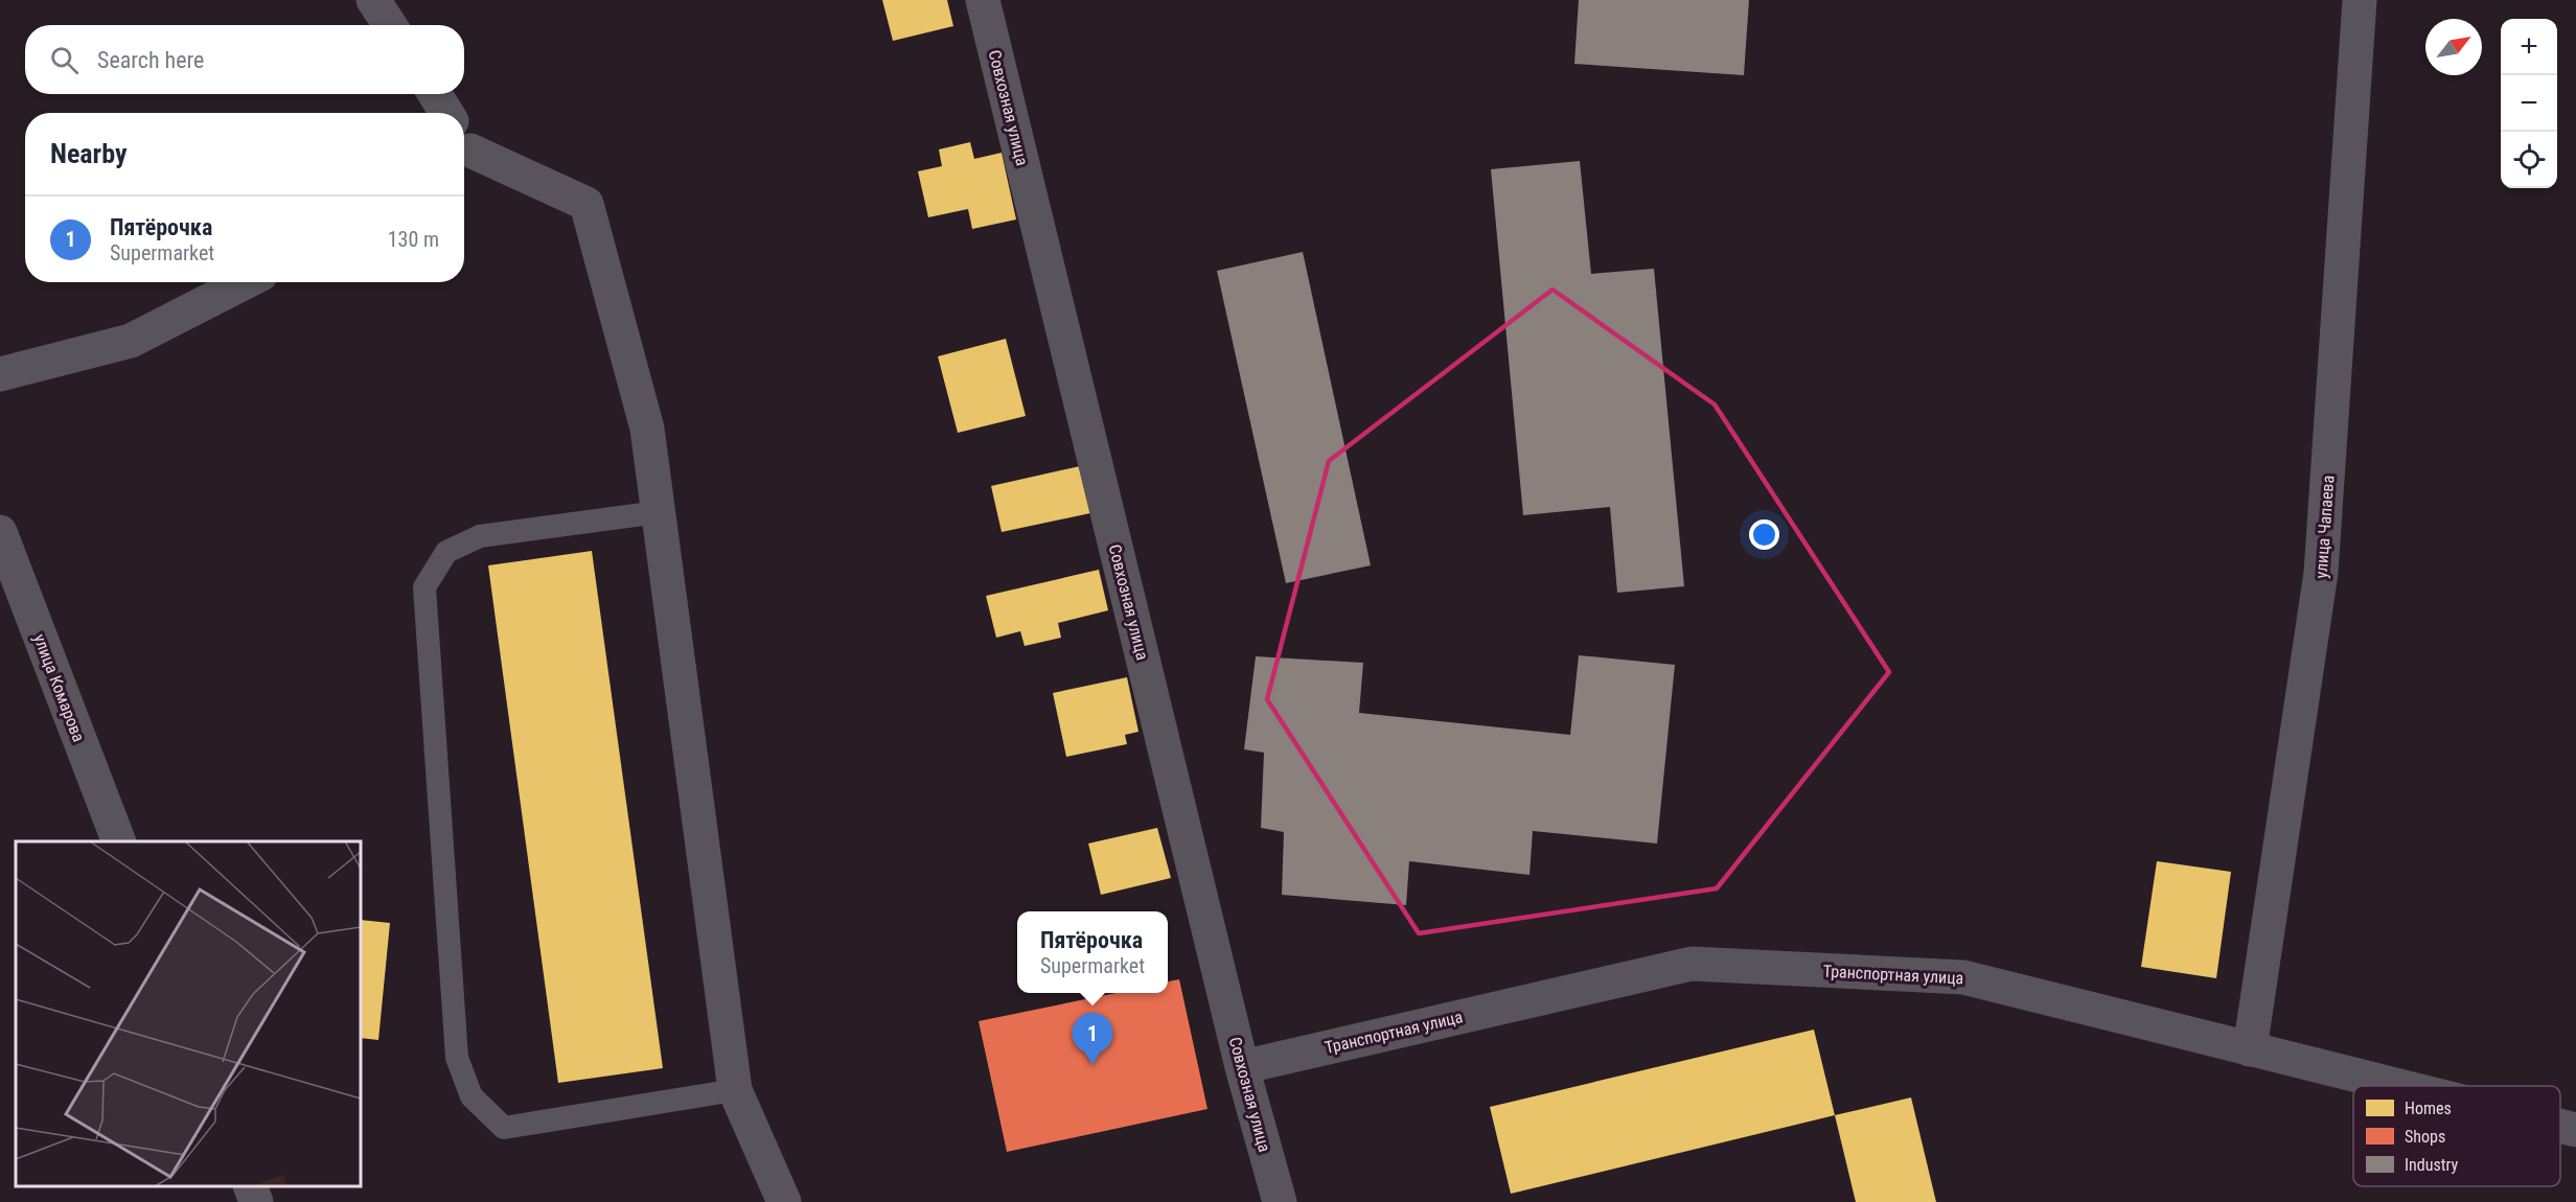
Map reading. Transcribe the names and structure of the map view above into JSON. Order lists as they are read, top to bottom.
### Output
{
  "streets": {
    "street": [
      "Совхозная улица",
      "улица Чапаева",
      "улица Комарова",
      "Транспортная улица"
    ]
  },
  "crossings": [
    ["Совхозная улица", "Транспортная улица"],
    ["улица Чапаева", "Транспортная улица"]
  ],
  "legend": ["Homes", "Shops", "Industry"],
  "north": "top right",
  "page": {
    "map_buttons": ["+", "−"],
    "search": "Search here",
    "heading": "Nearby",
    "list": [
      {
        "mark": "1",
        "name": "Пятёрочка",
        "note": "Supermarket",
        "value": "130 m"
      }
    ],
    "popup": ["Пятёрочка", "Supermarket"],
    "pins": "1"
  }
}
